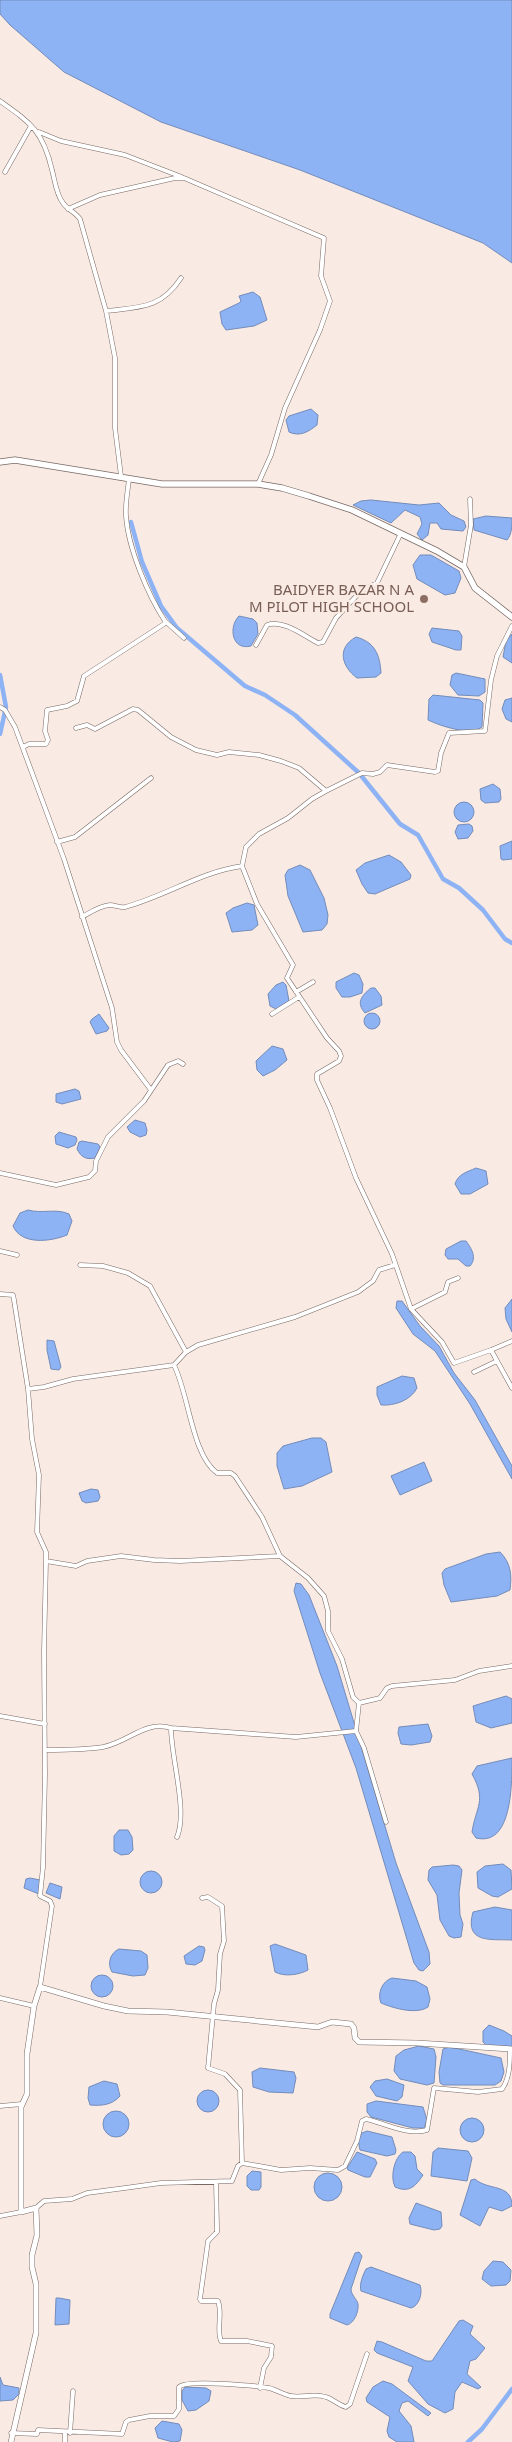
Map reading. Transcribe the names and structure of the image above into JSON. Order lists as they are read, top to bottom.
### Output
{
  "places": ["BAIDYER BAZAR N A M PILOT HIGH SCHOOL"]
}
